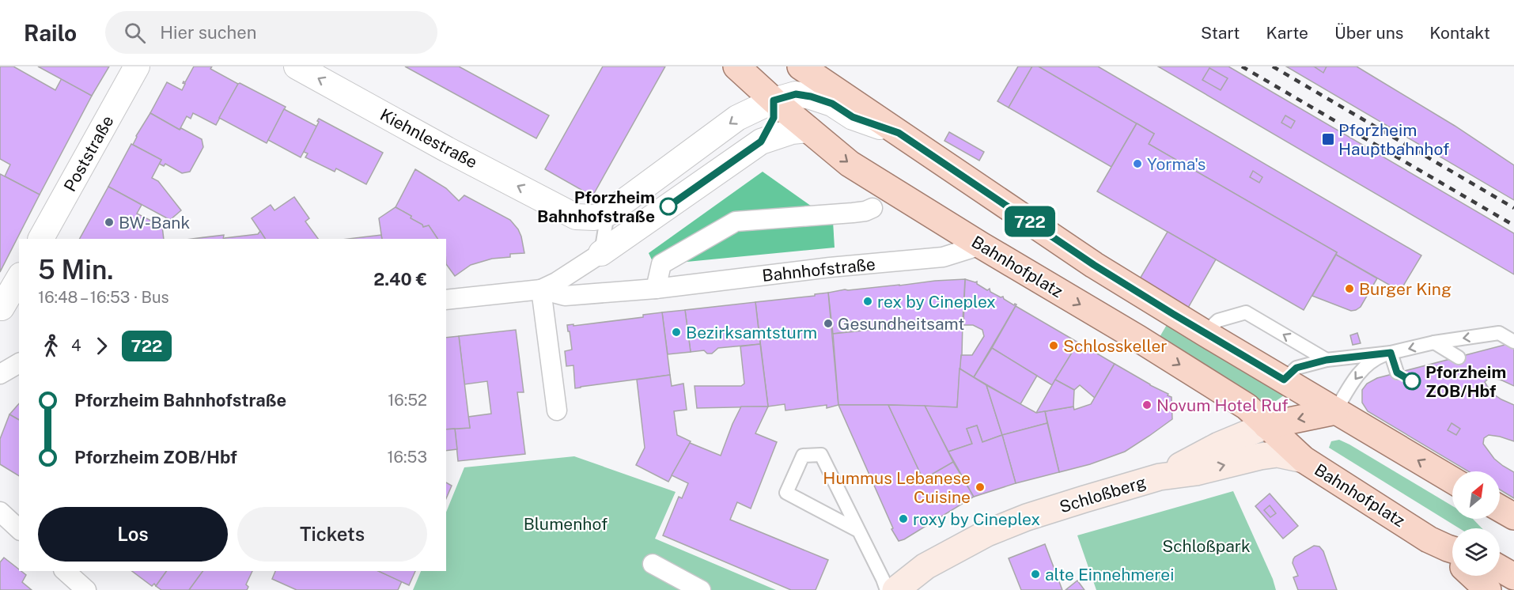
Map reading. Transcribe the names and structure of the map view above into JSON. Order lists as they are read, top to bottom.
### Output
{
  "streets": {
    "main road": ["Bahnhofplatz", "Schloßberg"],
    "street": ["Kiehnlestraße", "Poststraße", "Bahnhofstraße"]
  },
  "crossings": [
    ["Bahnhofplatz", "Bahnhofstraße"],
    ["Bahnhofplatz", "Schloßberg"]
  ],
  "one_way": ["Kiehnlestraße"],
  "parks": ["Blumenhof", "Schloßpark"],
  "places": {
    "transit": ["Pforzheim Hauptbahnhof"],
    "other": [
      "Yorma's",
      "Pforzheim Bahnhofstraße",
      "BW-Bank",
      "Burger King",
      "rex by Cineplex",
      "Gesundheitsamt",
      "Bezirksamtsturm",
      "Schlosskeller",
      "Pforzheim ZOB/Hbf",
      "Novum Hotel Ruf",
      "Hummus Lebanese Cuisine",
      "roxy by Cineplex",
      "alte Einnehmerei"
    ]
  },
  "lines": ["bus line 722"],
  "north": "top right",
  "page": {
    "header": "Railo",
    "search": "Hier suchen",
    "nav": [
      "Start",
      "Karte",
      "Über uns",
      "Kontakt"
    ],
    "on_map": "722",
    "heading": ["5 Min.", "16:48 – 16:53 · Bus", "2.40 €"],
    "legs": ["4", "722"],
    "list": [
      {
        "name": "Pforzheim Bahnhofstraße",
        "value": "16:52"
      },
      {
        "name": "Pforzheim ZOB/Hbf",
        "value": "16:53"
      }
    ],
    "buttons": ["Los", "Tickets"]
  }
}
